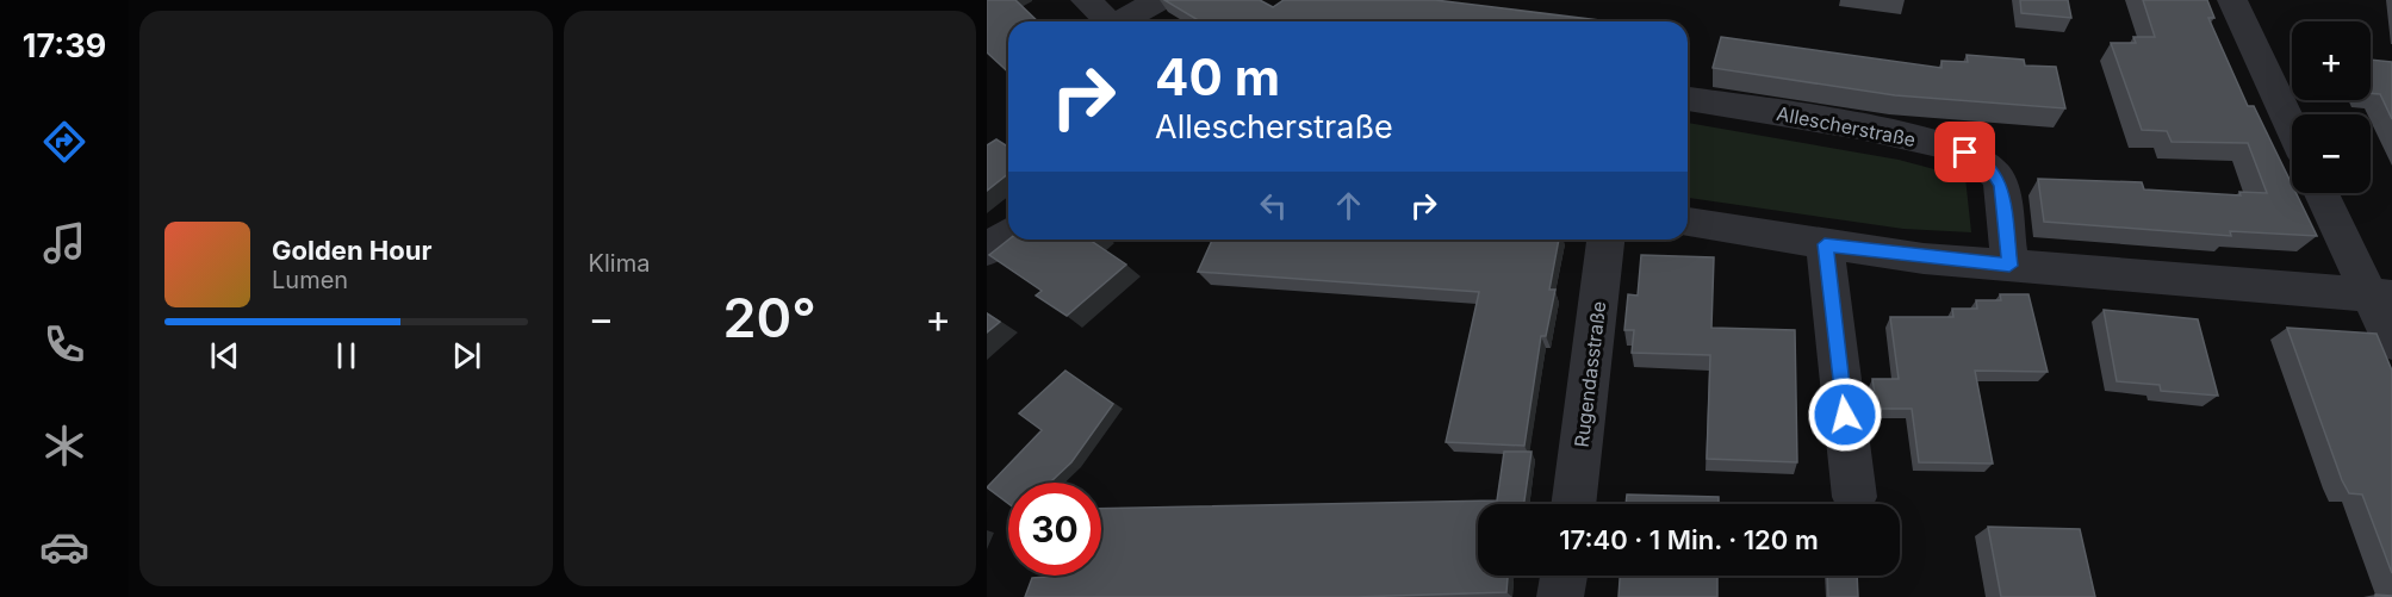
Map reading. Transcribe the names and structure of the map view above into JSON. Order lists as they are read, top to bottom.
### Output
{
  "streets": {
    "street": ["Allescherstraße", "Rugendasstraße"]
  },
  "page": {
    "tabs": "17:39",
    "tile": "Klima",
    "map_buttons": ["+", "−"],
    "turn": ["40 m", "Allescherstraße"],
    "song": ["Golden Hour", "Lumen"],
    "heat": ["−", "20°", "+"],
    "limit": "30",
    "trip": "17:40 · 1 Min. · 120 m"
  }
}
